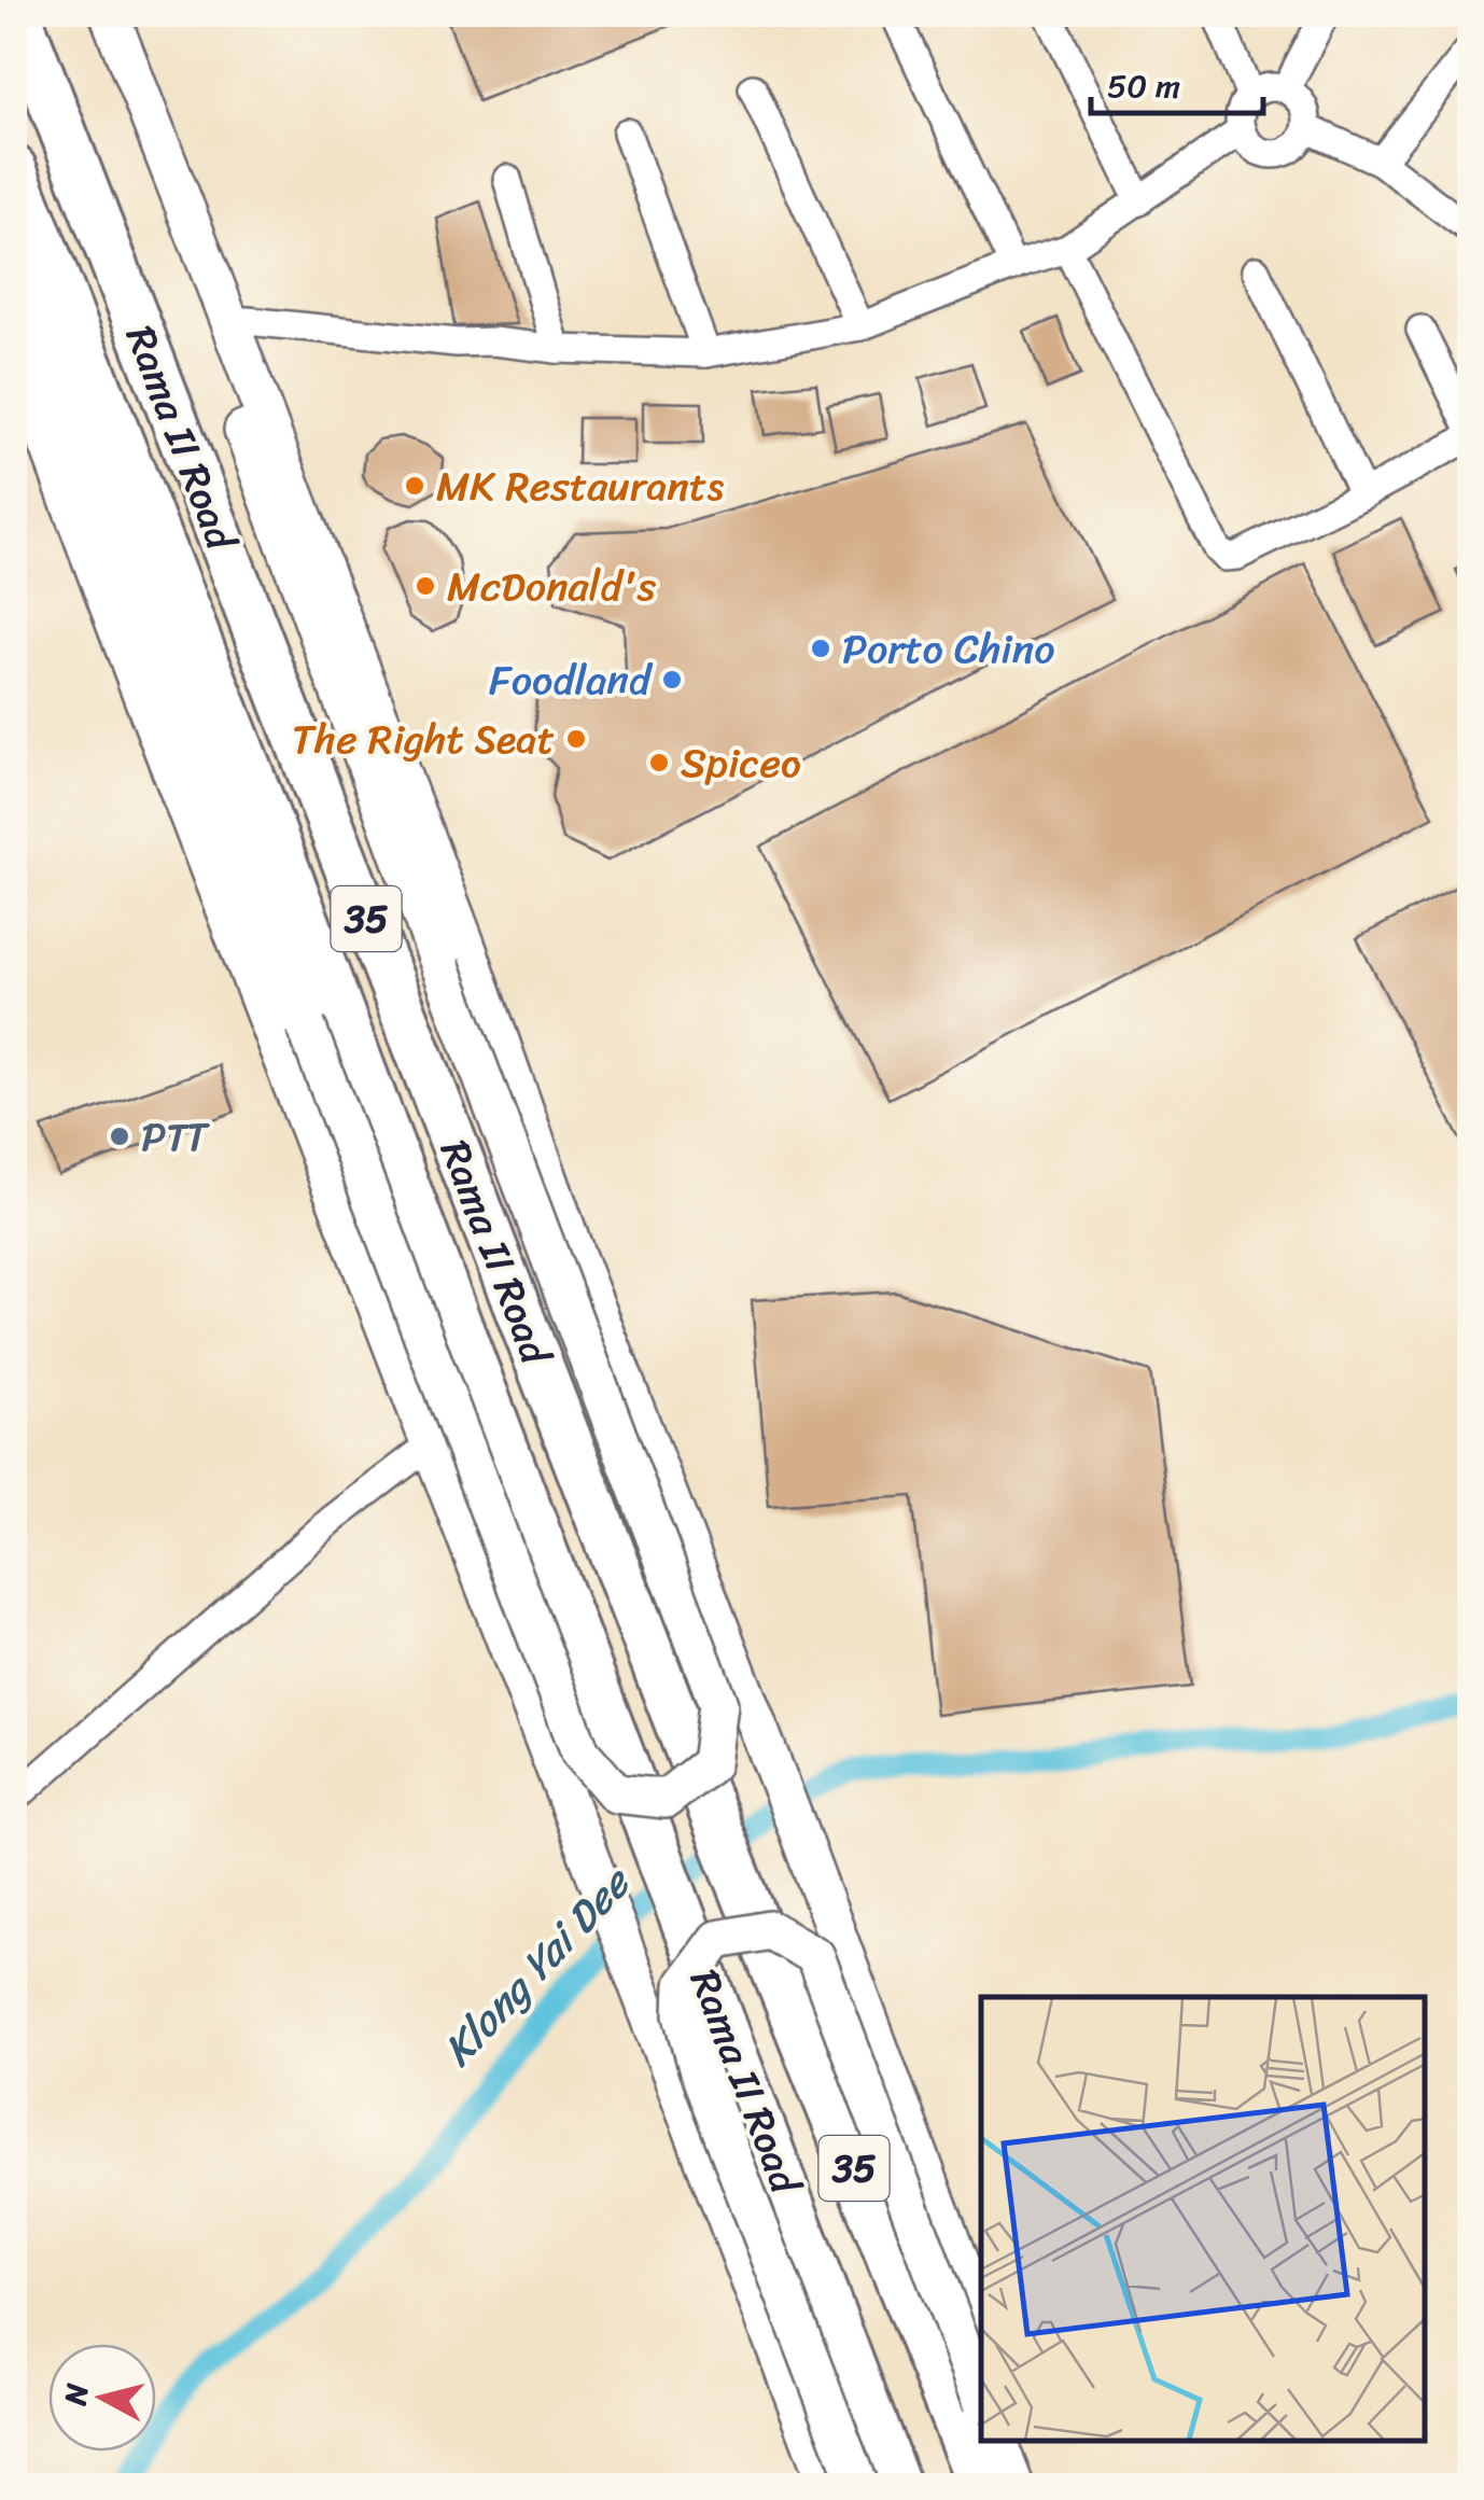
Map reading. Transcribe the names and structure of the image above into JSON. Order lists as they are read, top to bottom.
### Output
{
  "streets": {
    "highway": ["Rama II Road", "35"]
  },
  "water": ["Klong Yai Dee"],
  "places": [
    "MK Restaurants",
    "McDonald's",
    "Porto Chino",
    "Foodland",
    "The Right Seat",
    "Spiceo",
    "PTT"
  ],
  "scale_bar": "50 m",
  "north": "left"
}
